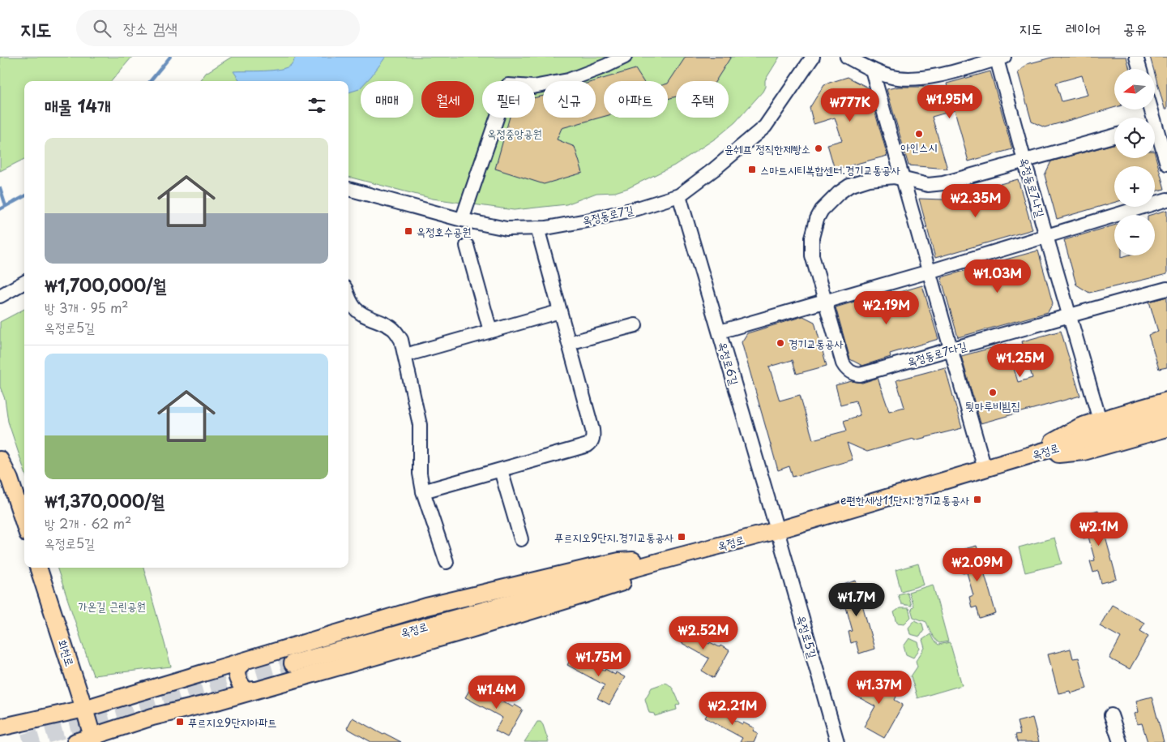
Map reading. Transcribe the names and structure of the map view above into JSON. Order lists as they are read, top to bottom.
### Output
{
  "streets": {
    "main road": ["옥정로", "회천로"],
    "street": [
      "옥정동로7나길",
      "옥정동로7길",
      "옥정동로7다길",
      "옥정로6길",
      "옥정로5길"
    ]
  },
  "crossings": [
    ["옥정동로7나길", "옥정동로7다길"],
    ["옥정동로7길", "옥정로6길"],
    ["옥정로6길", "옥정로"],
    ["옥정로6길", "옥정로5길"],
    ["옥정로", "옥정로5길"]
  ],
  "parks": ["옥정중앙공원", "가온길 근린공원"],
  "places": {
    "other": [
      "아인스시",
      "윤쉐프 정직한제빵소",
      "경기교통공사",
      "툇마루비빔집"
    ],
    "transit": [
      "스마트시티복합센터.경기교통공사",
      "옥정호수공원",
      "e편한세상11단지.경기교통공사",
      "푸르지오9단지.경기교통공사",
      "푸르지오9단지아파트"
    ]
  },
  "north": "left",
  "page": {
    "header": "지도",
    "search": "장소 검색",
    "nav": ["지도", "레이어", "공유"],
    "map_buttons": ["+", "−"],
    "chip": [
      "매매",
      "월세",
      "필터",
      "신규",
      "아파트",
      "주택"
    ],
    "heading": "매물 14개",
    "price": [
      "₩1.95M",
      "₩777K",
      "₩2.35M",
      "₩1.03M",
      "₩2.19M",
      "₩1.25M",
      "₩2.1M",
      "₩2.09M",
      "₩1.7M",
      "₩2.52M",
      "₩1.75M",
      "₩1.37M",
      "₩1.4M",
      "₩2.21M"
    ],
    "list": [
      {
        "name": "₩1,700,000/월",
        "note": "방 3개 · 95 m² · 옥정로5길"
      },
      {
        "name": "₩1,370,000/월",
        "note": "방 2개 · 62 m² · 옥정로5길"
      }
    ]
  }
}
